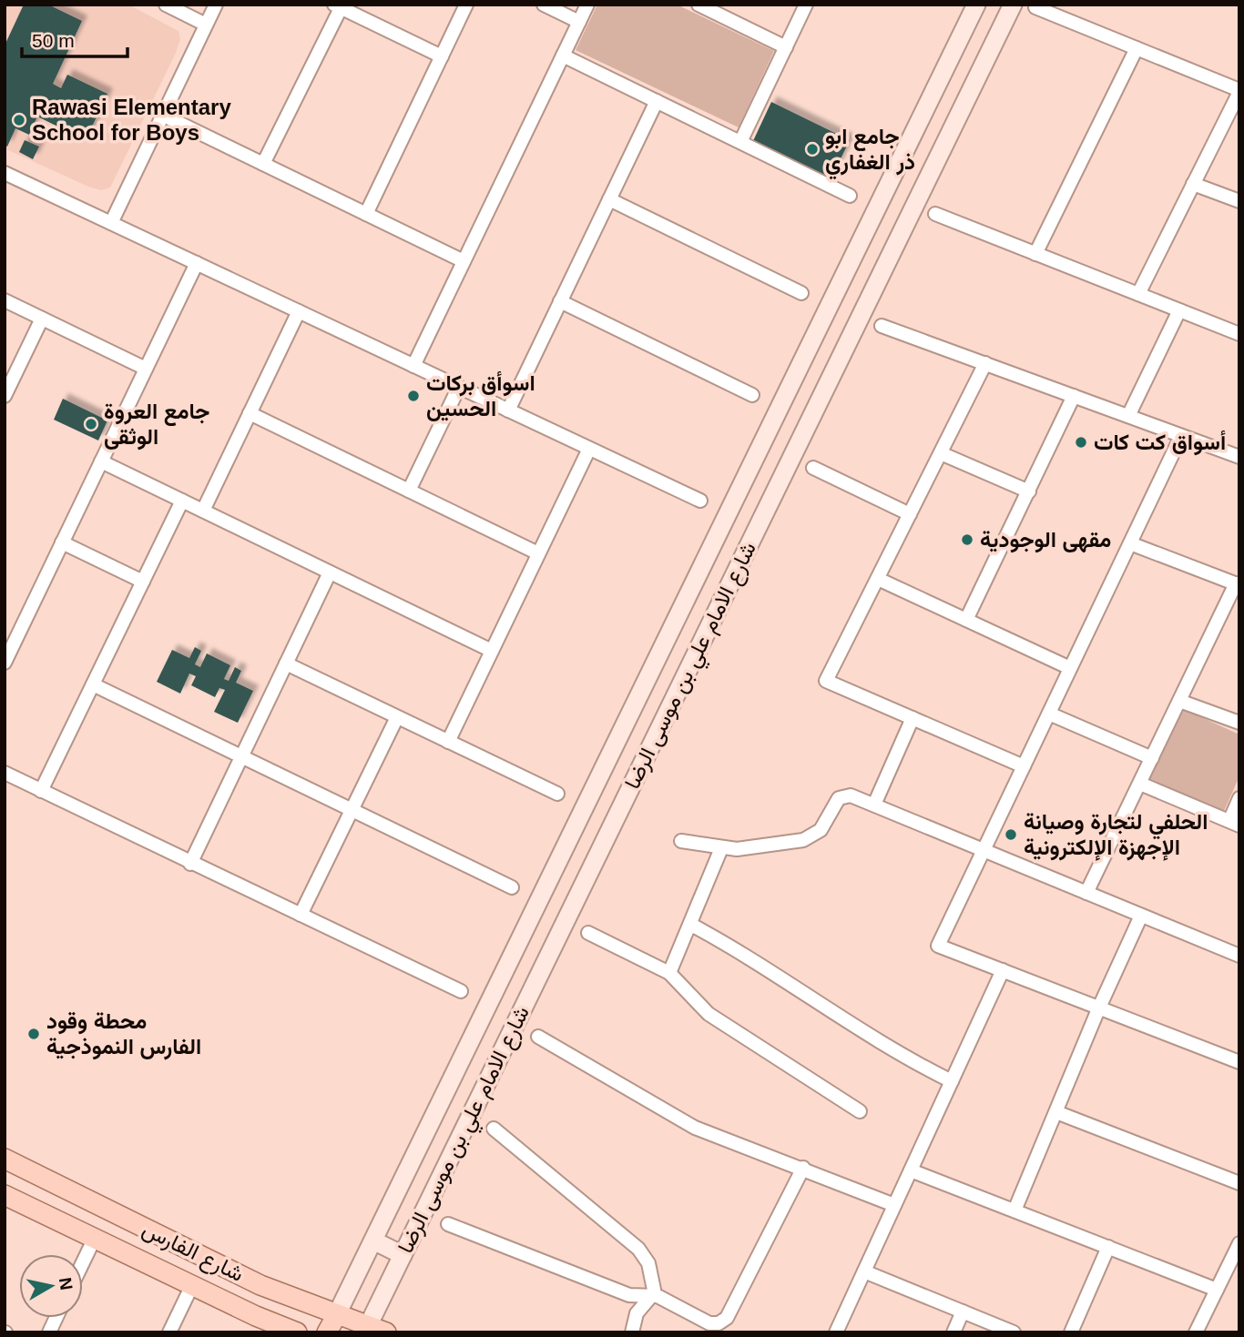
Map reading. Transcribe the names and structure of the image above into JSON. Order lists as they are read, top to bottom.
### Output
{
  "streets": {
    "main road": ["شارع الامام علي بن موسى الرضا", "شارع الفارس"]
  },
  "crossings": [
    ["شارع الامام علي بن موسى الرضا", "شارع الفارس"]
  ],
  "places": [
    "Rawasi Elementary School for Boys",
    "جامع ابو ذر الغفاري",
    "اسوأق بركات الحسين",
    "جامع العروة الوثقى",
    "أسواق كت كات",
    "مقهى الوجودية",
    "الحلفي لتجارة وصيانة الإجهزة الإلكترونية",
    "محطة وقود الفارس النموذجية"
  ],
  "scale_bar": "50 m",
  "north": "right"
}
